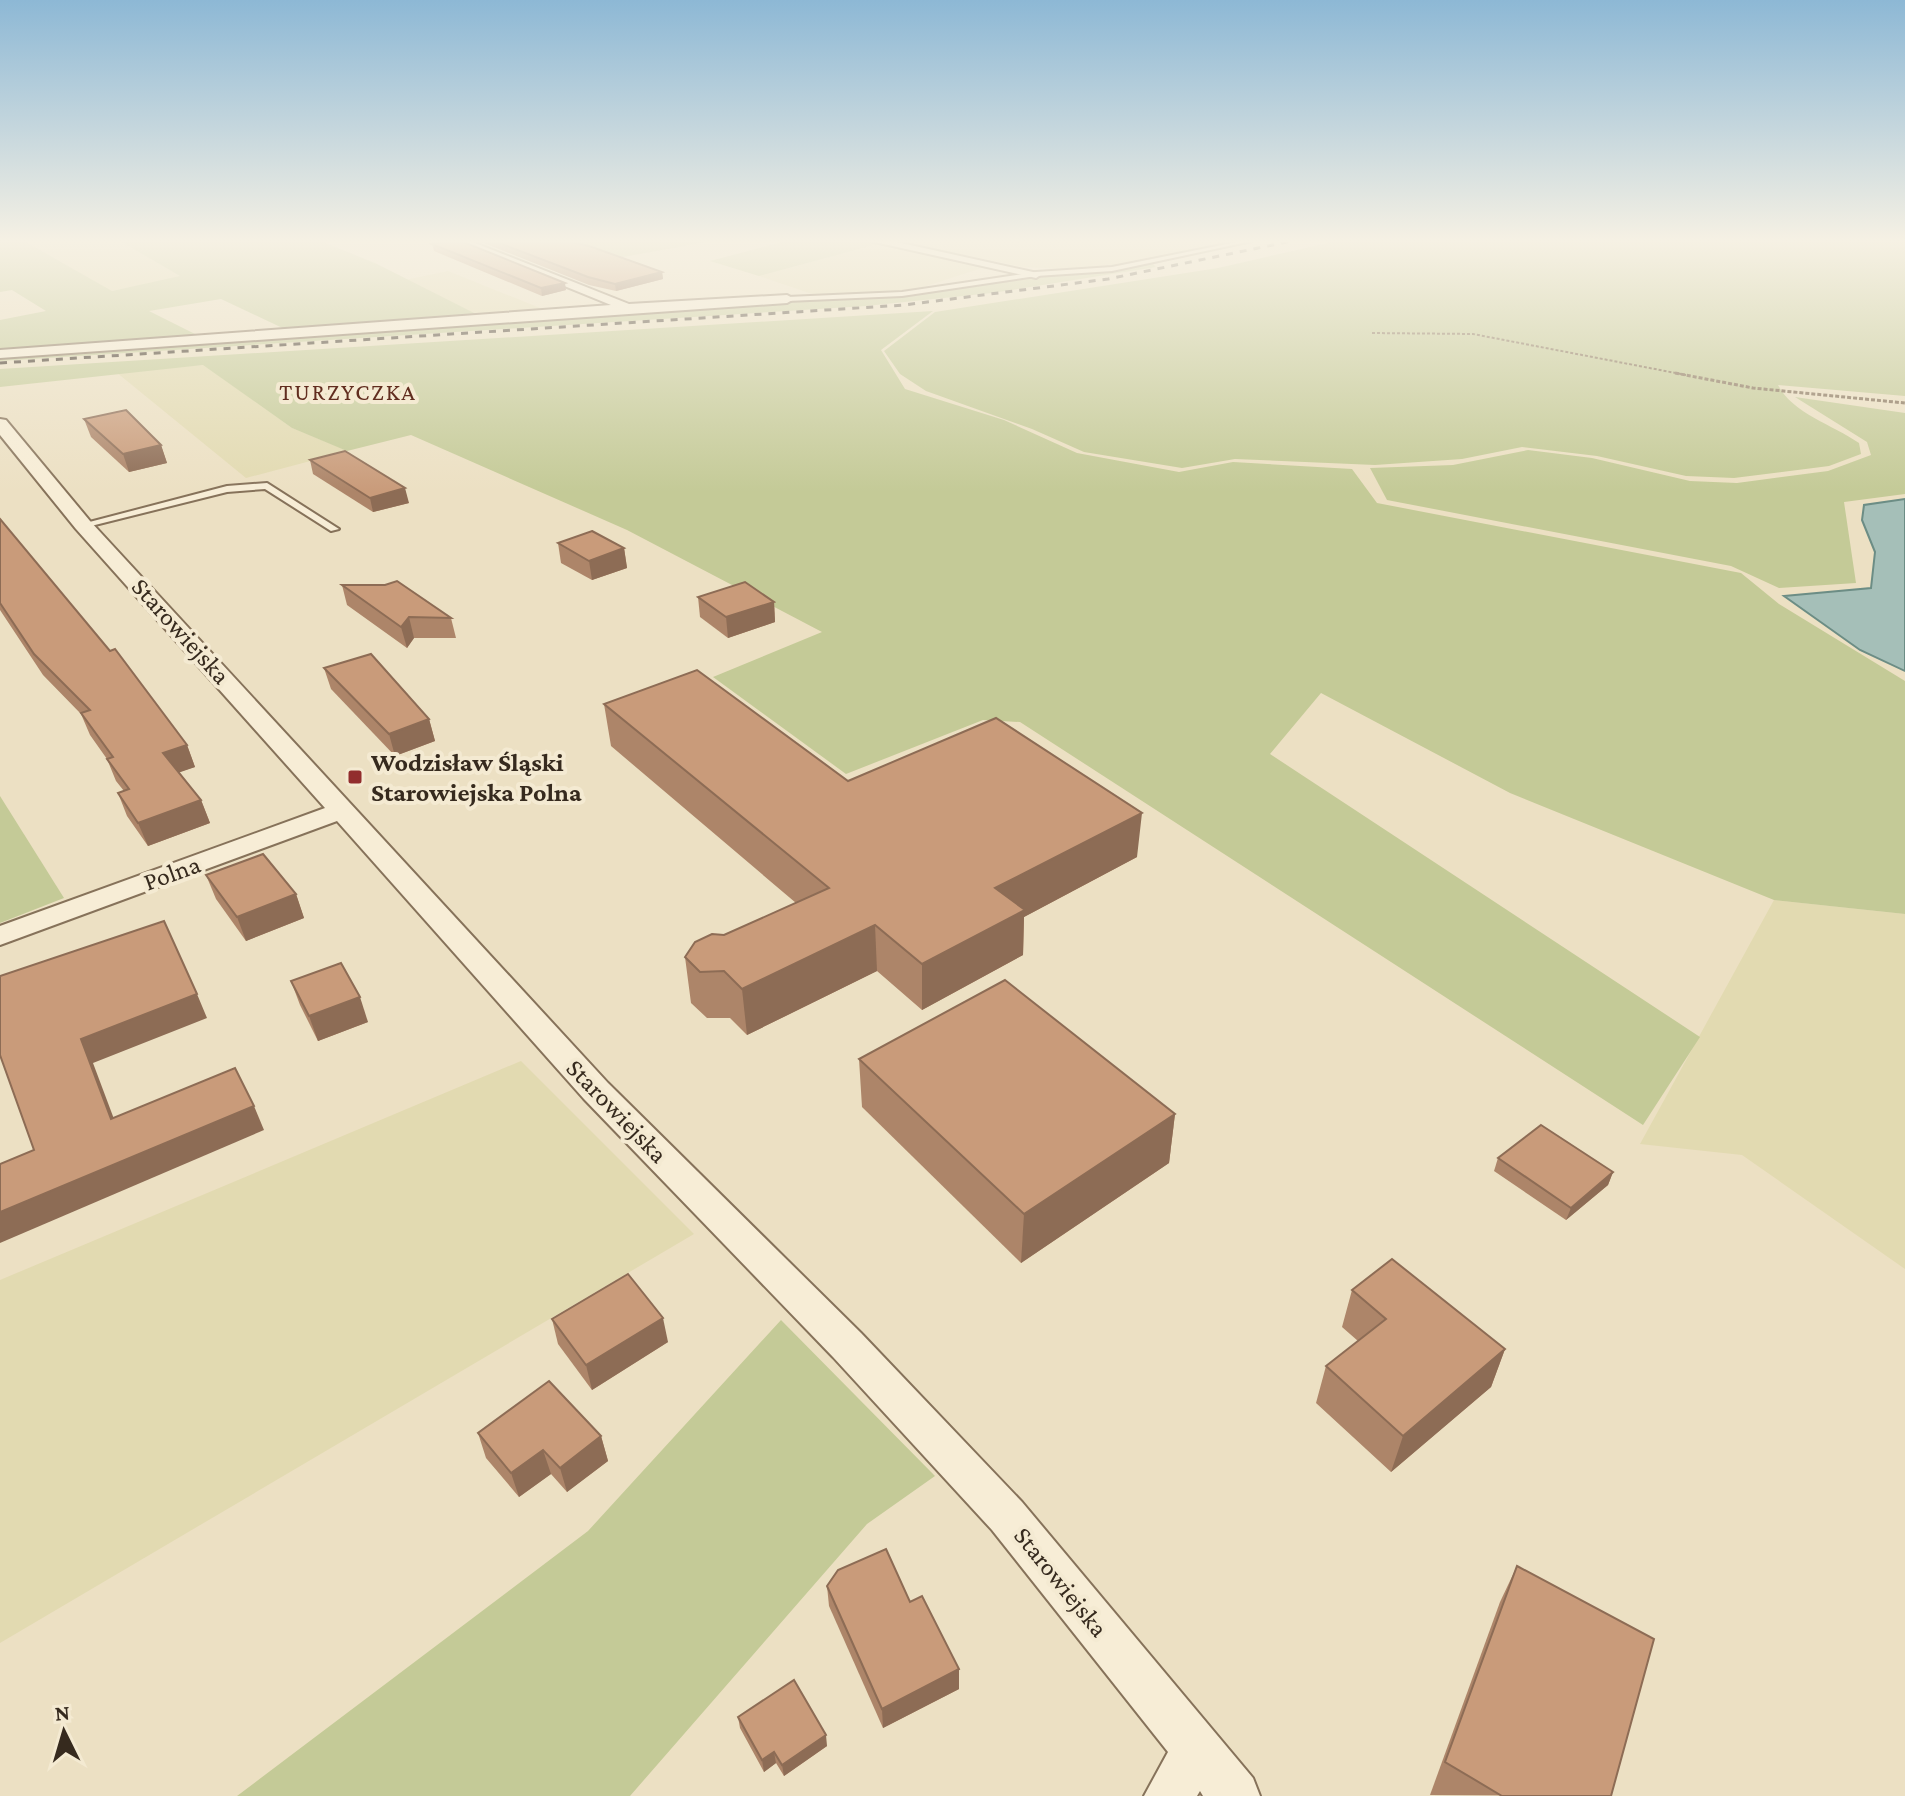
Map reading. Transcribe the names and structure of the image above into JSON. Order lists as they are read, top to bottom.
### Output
{
  "streets": {
    "street": ["Starowiejska", "Polna"]
  },
  "crossings": [
    ["Starowiejska", "Polna"]
  ],
  "districts": ["TURZYCZKA"],
  "places": {
    "transit": ["Wodzisław Śląski Starowiejska Polna"]
  },
  "north": "top"
}
